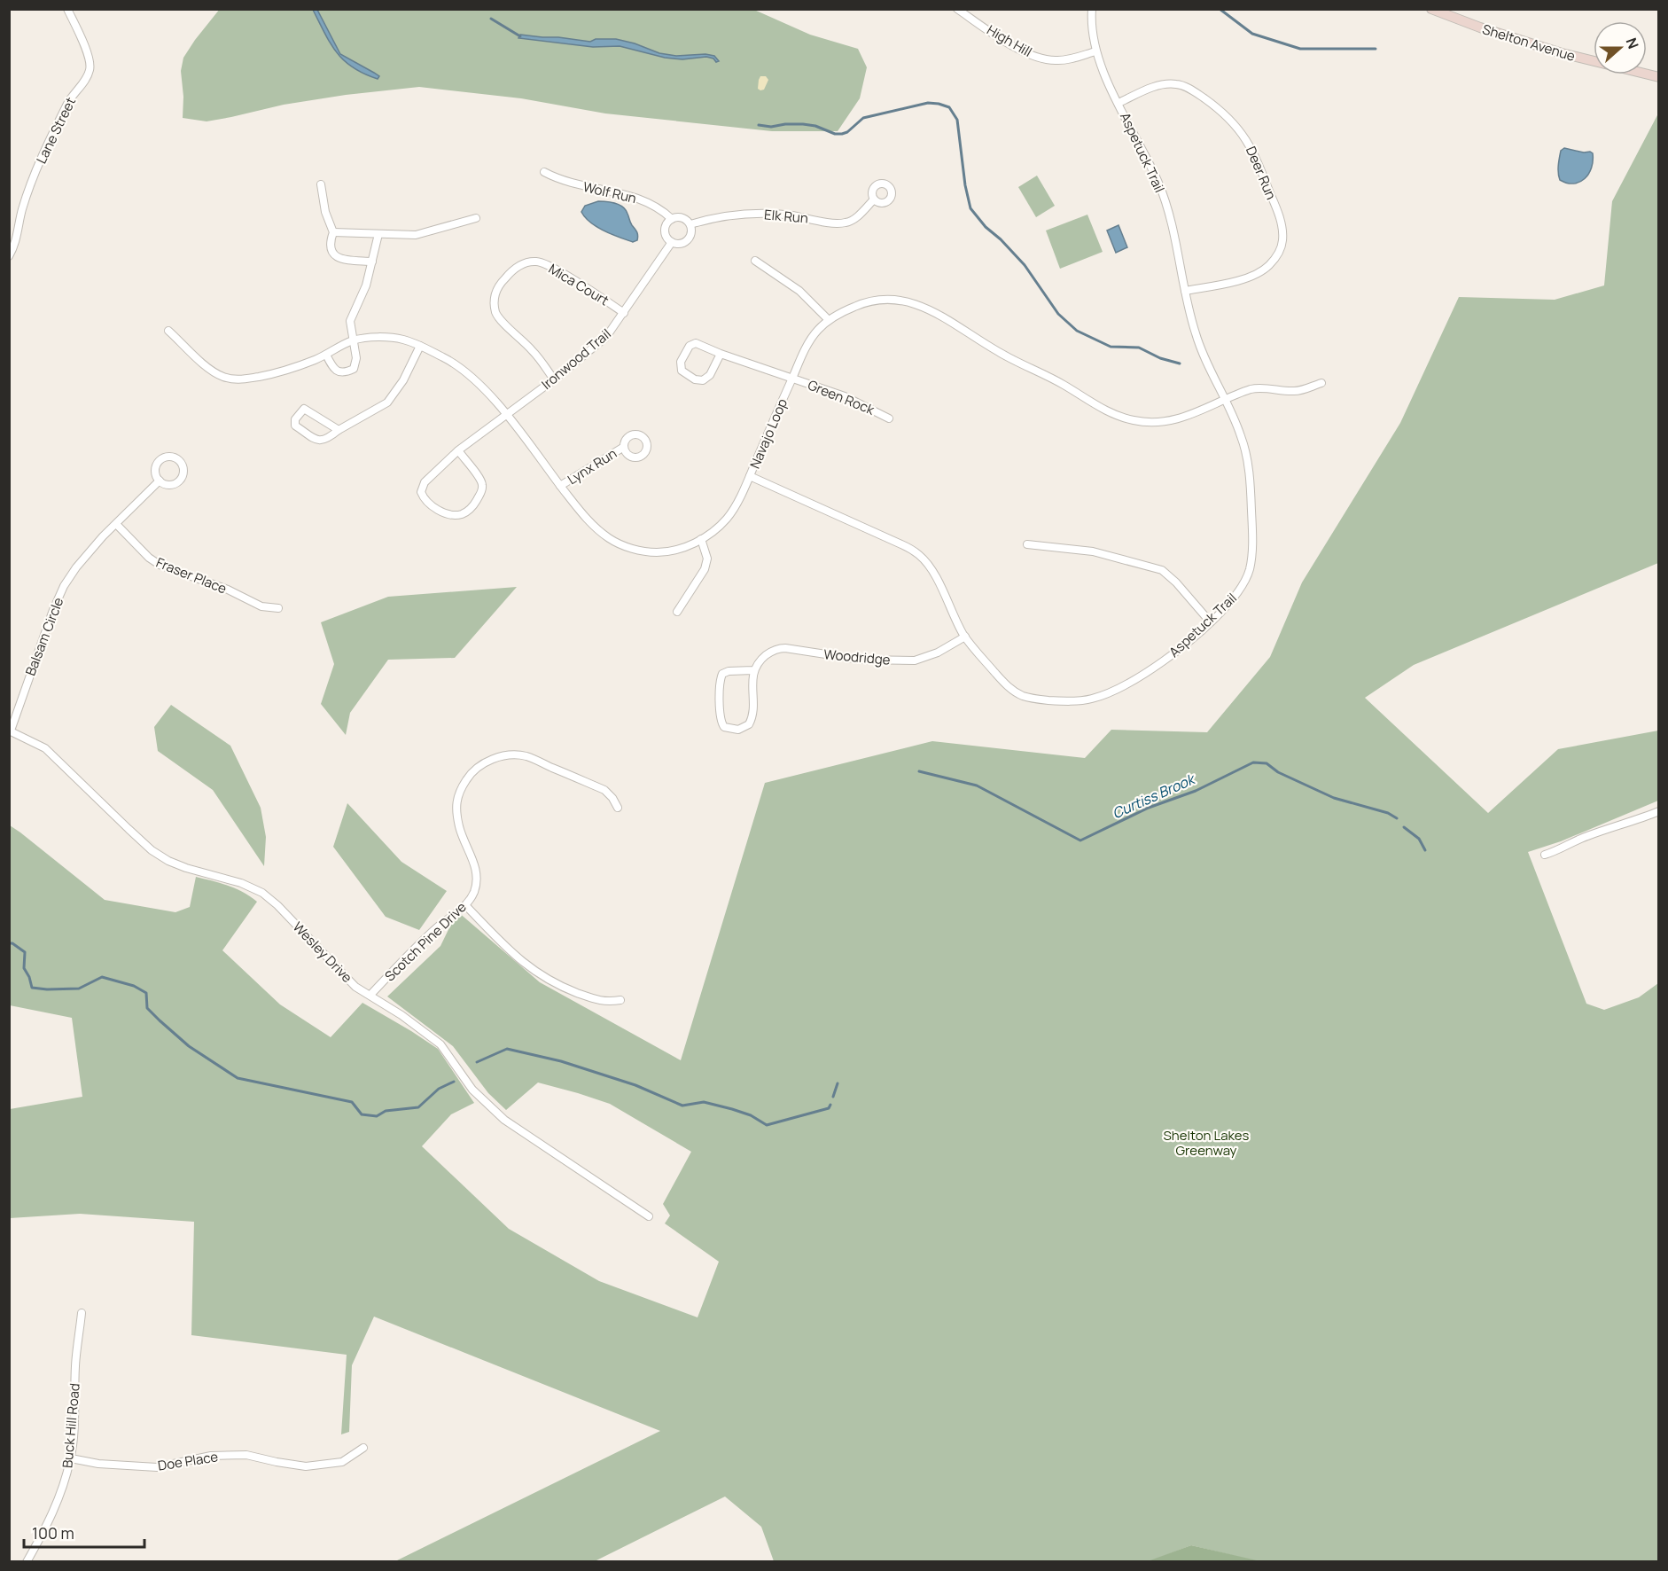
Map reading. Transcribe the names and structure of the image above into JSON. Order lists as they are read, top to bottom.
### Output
{
  "streets": {
    "main road": ["Shelton Avenue"],
    "street": [
      "High Hill",
      "Lane Street",
      "Aspetuck Trail",
      "Deer Run",
      "Wolf Run",
      "Elk Run",
      "Mica Court",
      "Ironwood Trail",
      "Green Rock",
      "Navajo Loop",
      "Lynx Run",
      "Fraser Place",
      "Balsam Circle",
      "Woodridge",
      "Scotch Pine Drive",
      "Wesley Drive",
      "Buck Hill Road",
      "Doe Place"
    ]
  },
  "crossings": [
    ["High Hill", "Aspetuck Trail"],
    ["Aspetuck Trail", "Deer Run"],
    ["Aspetuck Trail", "Navajo Loop"],
    ["Aspetuck Trail", "Woodridge"],
    ["Wolf Run", "Elk Run"],
    ["Wolf Run", "Ironwood Trail"],
    ["Elk Run", "Ironwood Trail"],
    ["Mica Court", "Ironwood Trail"],
    ["Ironwood Trail", "Navajo Loop"],
    ["Green Rock", "Navajo Loop"],
    ["Navajo Loop", "Lynx Run"],
    ["Fraser Place", "Balsam Circle"],
    ["Balsam Circle", "Wesley Drive"],
    ["Scotch Pine Drive", "Wesley Drive"],
    ["Buck Hill Road", "Doe Place"]
  ],
  "water": ["Curtiss Brook"],
  "parks": ["Shelton Lakes Greenway"],
  "scale_bar": "100 m",
  "north": "right"
}
